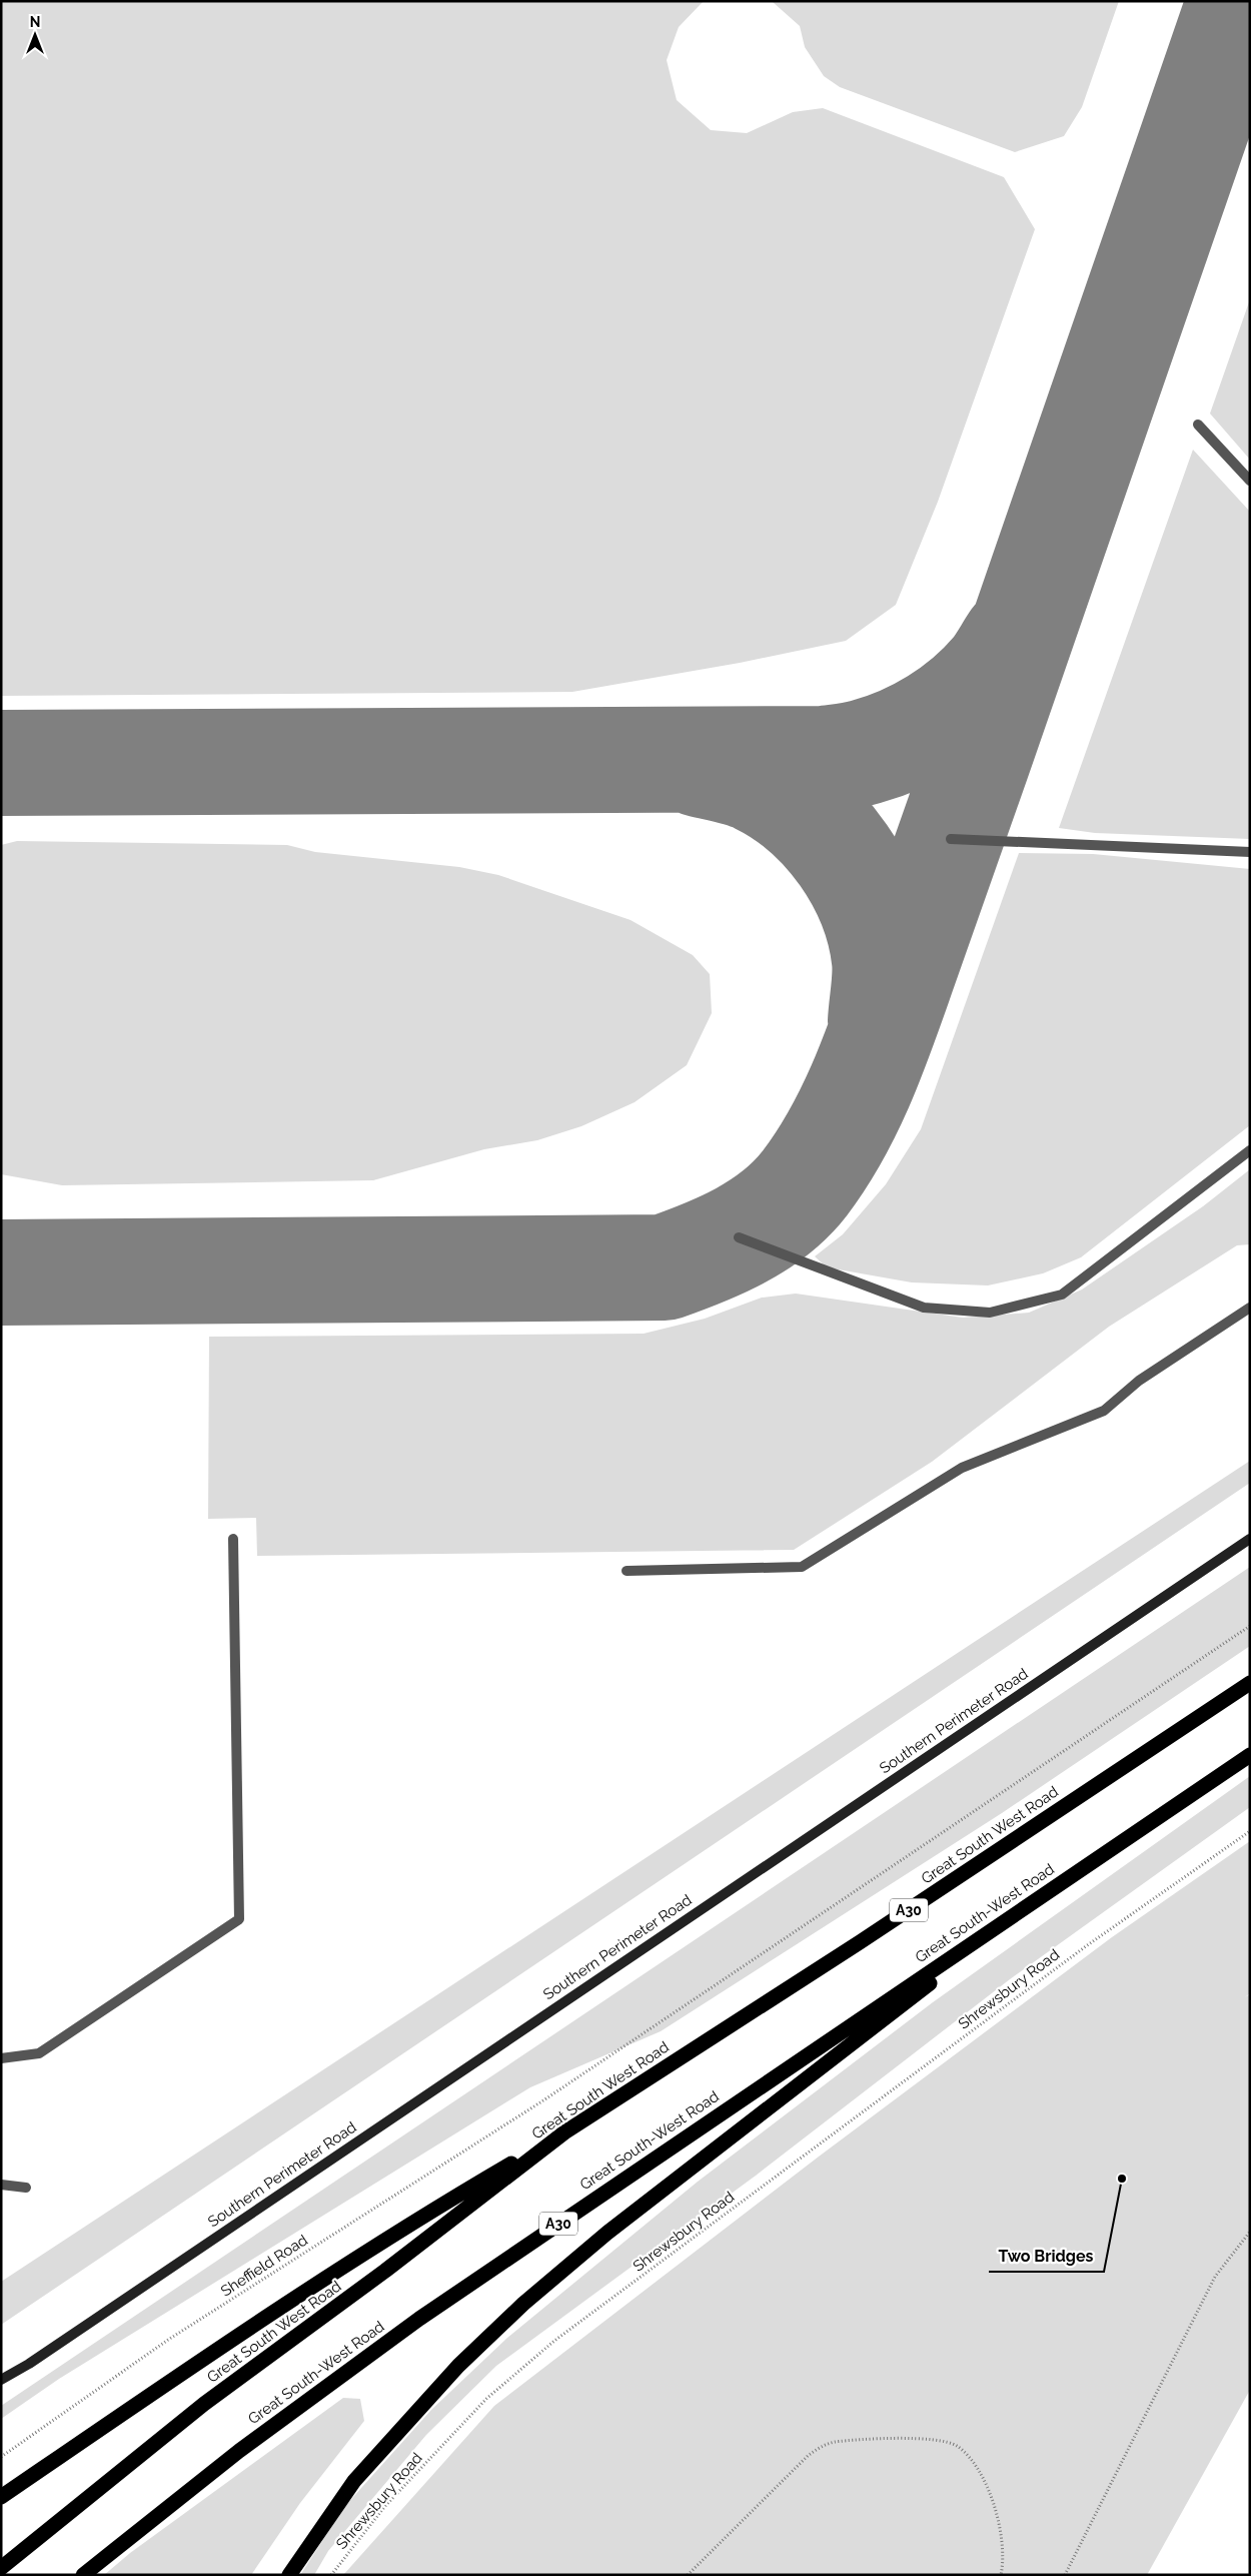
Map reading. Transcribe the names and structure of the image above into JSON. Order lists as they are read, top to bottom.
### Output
{
  "streets": {
    "highway": ["Great South West Road", "A30", "Great South-West Road"],
    "street": ["Southern Perimeter Road"],
    "path": ["Shrewsbury Road", "Sheffield Road"]
  },
  "crossings": [
    ["Great South West Road", "Sheffield Road"]
  ],
  "places": ["Two Bridges"],
  "north": "top"
}
